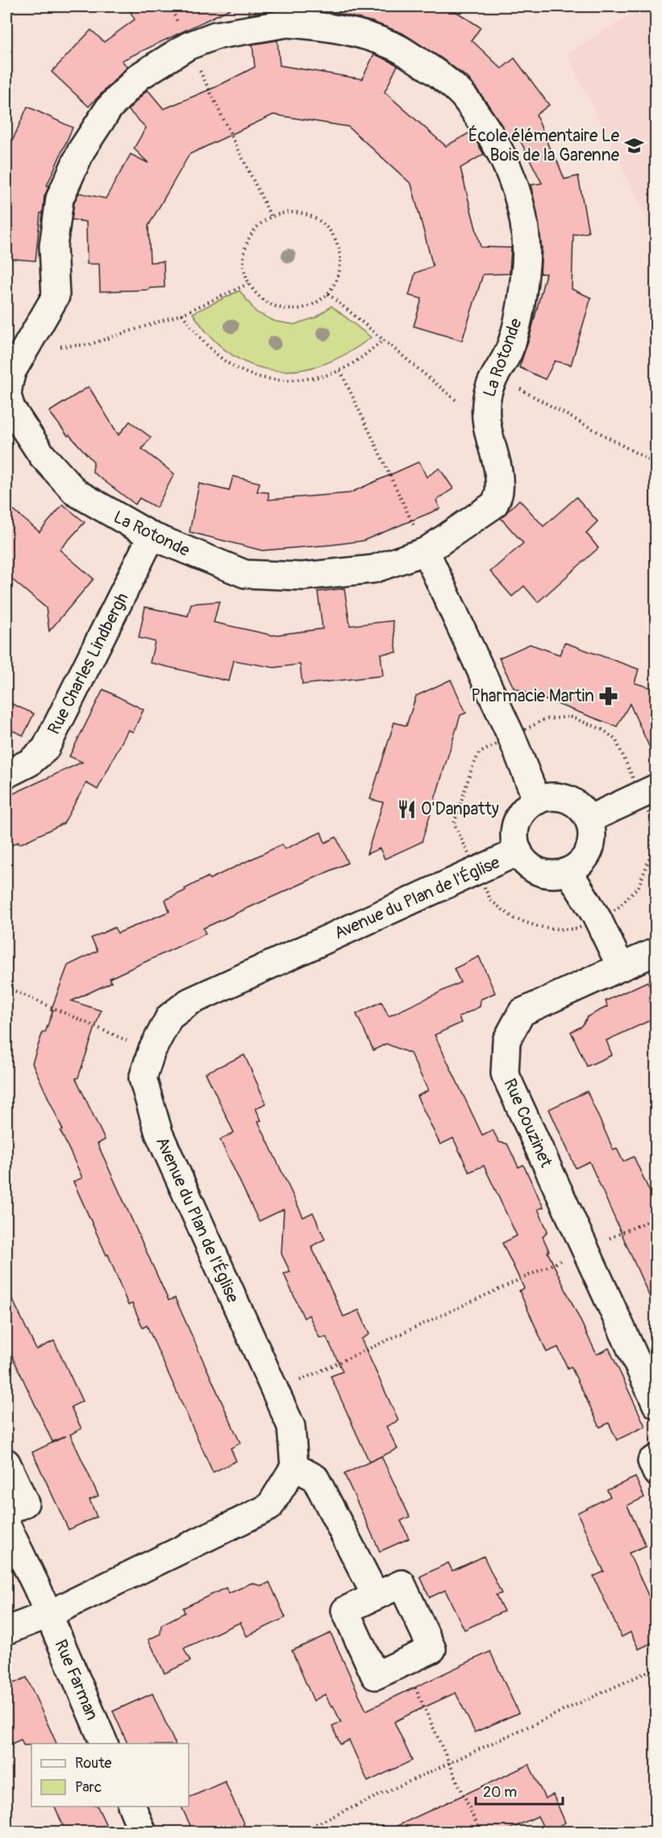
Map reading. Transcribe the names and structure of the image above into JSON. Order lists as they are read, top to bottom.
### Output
{
  "streets": {
    "street": [
      "La Rotonde",
      "Rue Charles Lindbergh",
      "Avenue du Plan de l'Église",
      "Rue Couzinet",
      "Rue Farman"
    ]
  },
  "crossings": [
    ["La Rotonde", "Rue Charles Lindbergh"]
  ],
  "places": {
    "school or university": ["École élémentaire Le Bois de la Garenne"],
    "pharmacy": ["Pharmacie Martin"],
    "restaurant": ["O'Danpatty"]
  },
  "legend": ["Route", "Parc"],
  "scale_bar": "20 m"
}
